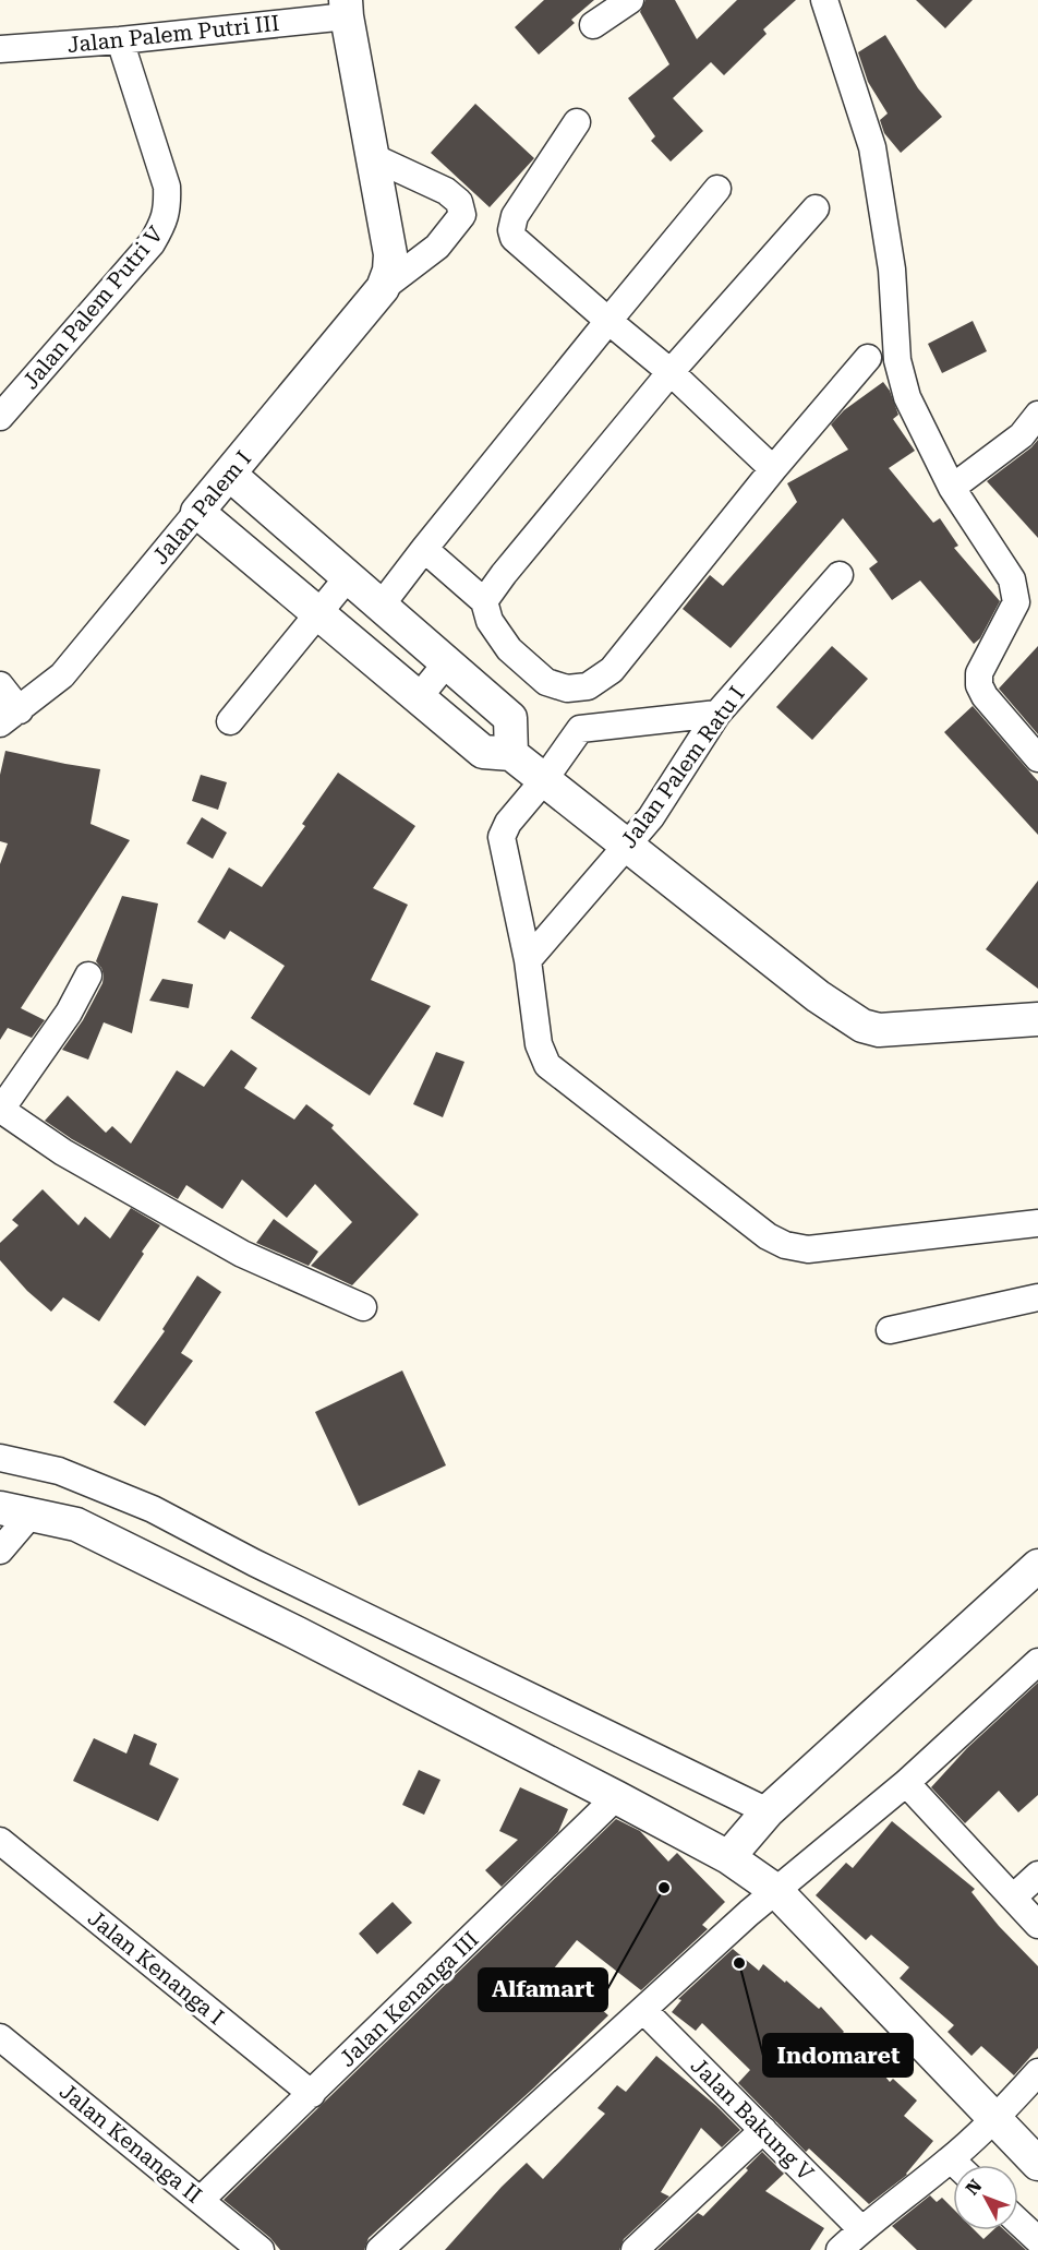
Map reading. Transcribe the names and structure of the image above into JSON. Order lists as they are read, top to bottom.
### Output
{
  "streets": {
    "street": [
      "Jalan Palem Putri III",
      "Jalan Palem Putri V",
      "Jalan Palem I",
      "Jalan Palem Ratu I",
      "Jalan Kenanga I",
      "Jalan Kenanga III",
      "Jalan Bakung V",
      "Jalan Kenanga II"
    ]
  },
  "crossings": [
    ["Jalan Palem Putri III", "Jalan Palem Putri V"],
    ["Jalan Palem Putri III", "Jalan Palem I"],
    ["Jalan Kenanga I", "Jalan Kenanga III"],
    ["Jalan Kenanga III", "Jalan Kenanga II"]
  ],
  "places": ["Alfamart", "Indomaret"],
  "north": "top left"
}
